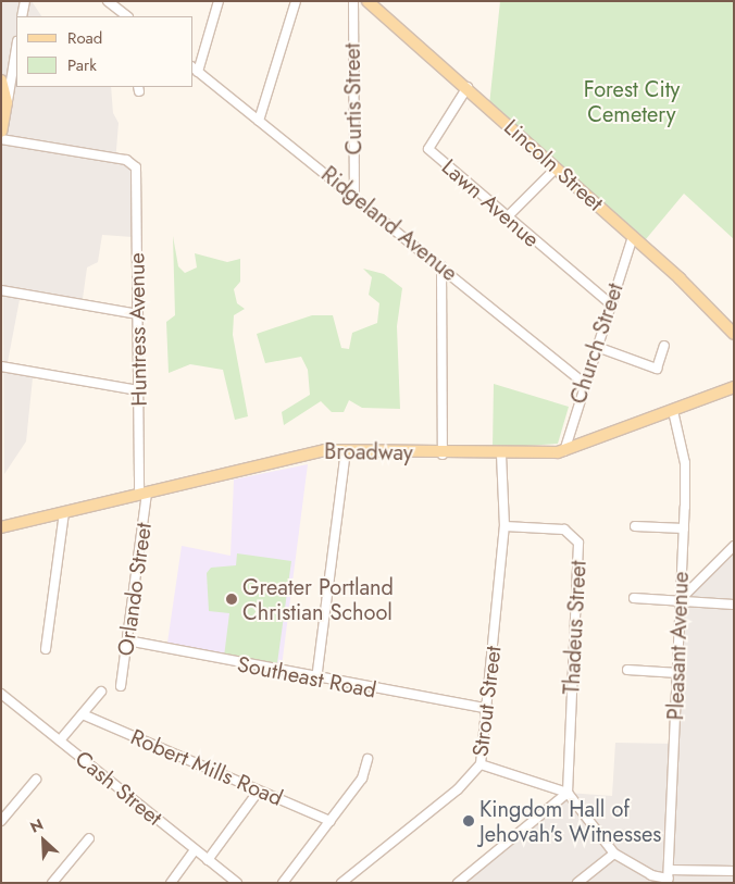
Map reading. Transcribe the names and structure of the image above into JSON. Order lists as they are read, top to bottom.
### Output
{
  "streets": {
    "main road": ["Lincoln Street", "Broadway"],
    "street": [
      "Curtis Street",
      "Lawn Avenue",
      "Ridgeland Avenue",
      "Huntress Avenue",
      "Church Street",
      "Orlando Street",
      "Thadeus Street",
      "Pleasant Avenue",
      "Southeast Road",
      "Strout Street",
      "Robert Mills Road",
      "Cash Street"
    ]
  },
  "crossings": [
    ["Curtis Street", "Ridgeland Avenue"],
    ["Lincoln Street", "Lawn Avenue"],
    ["Lincoln Street", "Church Street"],
    ["Lawn Avenue", "Church Street"],
    ["Ridgeland Avenue", "Church Street"],
    ["Huntress Avenue", "Broadway"],
    ["Huntress Avenue", "Orlando Street"],
    ["Church Street", "Broadway"],
    ["Broadway", "Orlando Street"],
    ["Broadway", "Pleasant Avenue"],
    ["Broadway", "Strout Street"],
    ["Orlando Street", "Southeast Road"],
    ["Thadeus Street", "Strout Street"],
    ["Southeast Road", "Strout Street"]
  ],
  "parks": ["Forest City Cemetery"],
  "places": ["Greater Portland Christian School", "Kingdom Hall of Jehovah's Witnesses"],
  "legend": ["Road", "Park"],
  "north": "top left"
}
